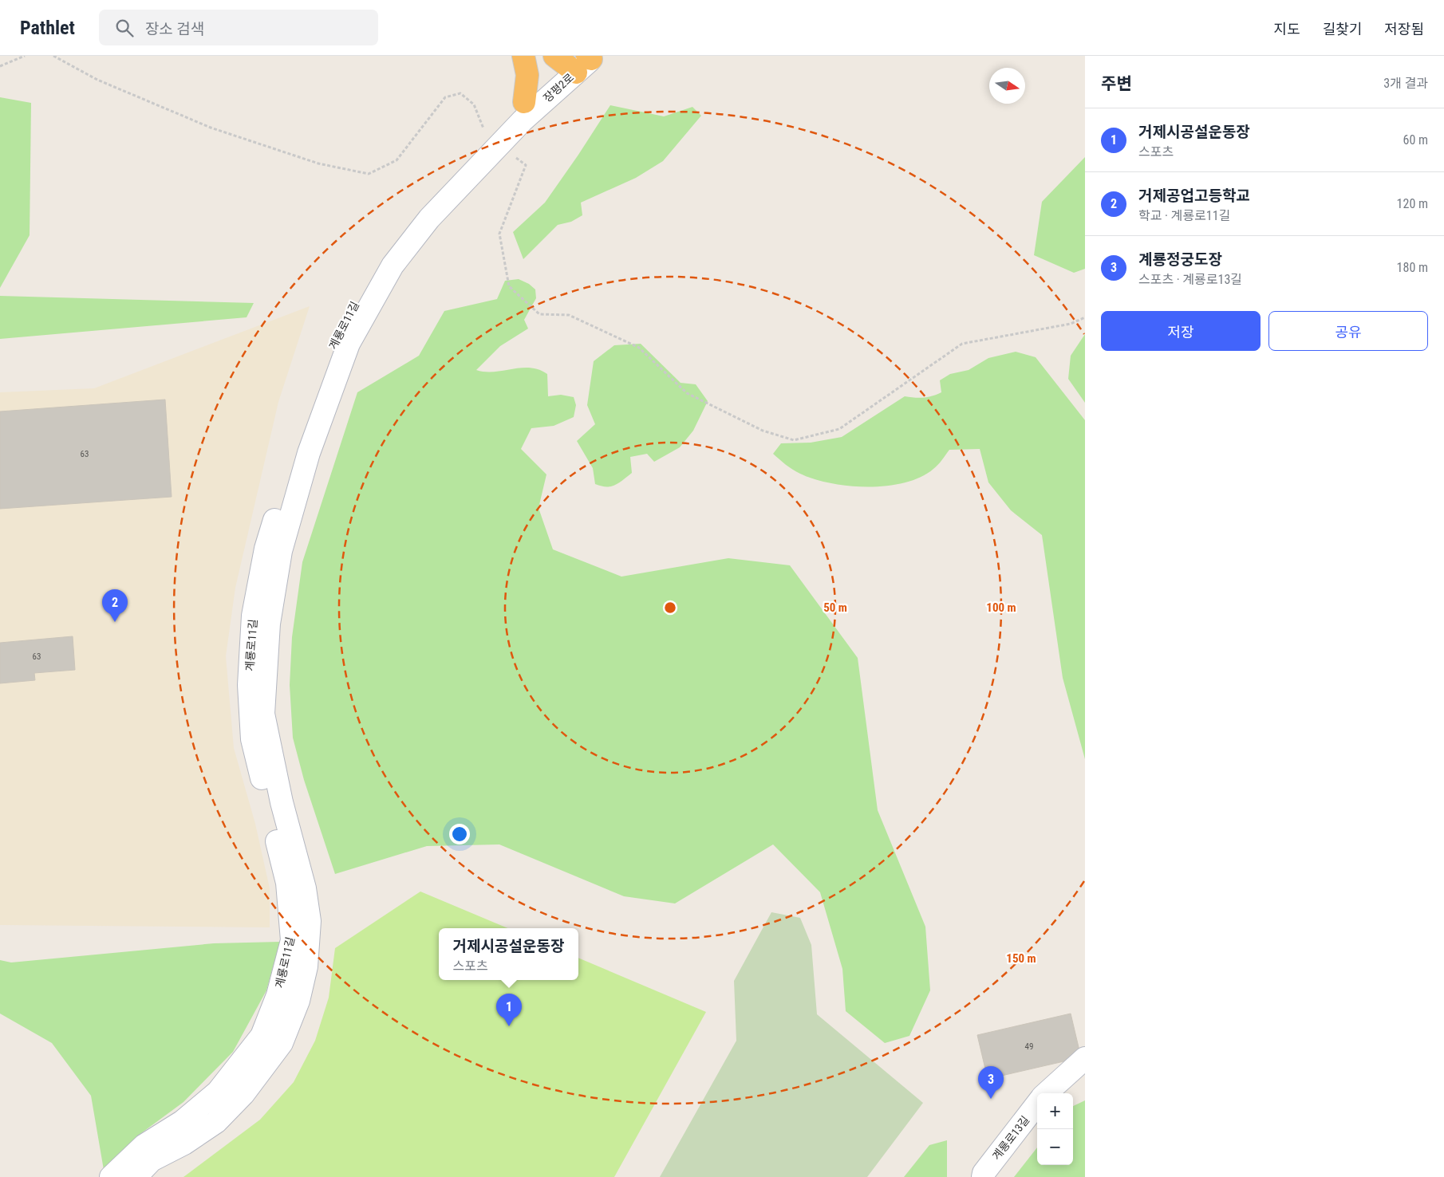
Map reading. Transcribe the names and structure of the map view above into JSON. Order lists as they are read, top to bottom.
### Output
{
  "streets": {
    "street": ["장평2로", "계룡로11길", "계룡로13길"]
  },
  "crossings": [
    ["장평2로", "계룡로11길"]
  ],
  "house_numbers": ["63", "63", "49"],
  "north": "right",
  "page": {
    "header": "Pathlet",
    "search": "장소 검색",
    "nav": ["지도", "길찾기", "저장됨"],
    "heading": ["주변", "3개 결과"],
    "list": [
      {
        "mark": "1",
        "name": "거제시공설운동장",
        "note": "스포츠",
        "value": "60 m"
      },
      {
        "mark": "2",
        "name": "거제공업고등학교",
        "note": "학교 · 계룡로11길",
        "value": "120 m"
      },
      {
        "mark": "3",
        "name": "계룡정궁도장",
        "note": "스포츠 · 계룡로13길",
        "value": "180 m"
      }
    ],
    "buttons": ["저장", "공유"],
    "pins": ["2", "1", "3"],
    "popup": ["거제시공설운동장", "스포츠"],
    "map_buttons": ["+", "−"]
  },
  "rings": ["50 m", "100 m", "150 m"]
}
